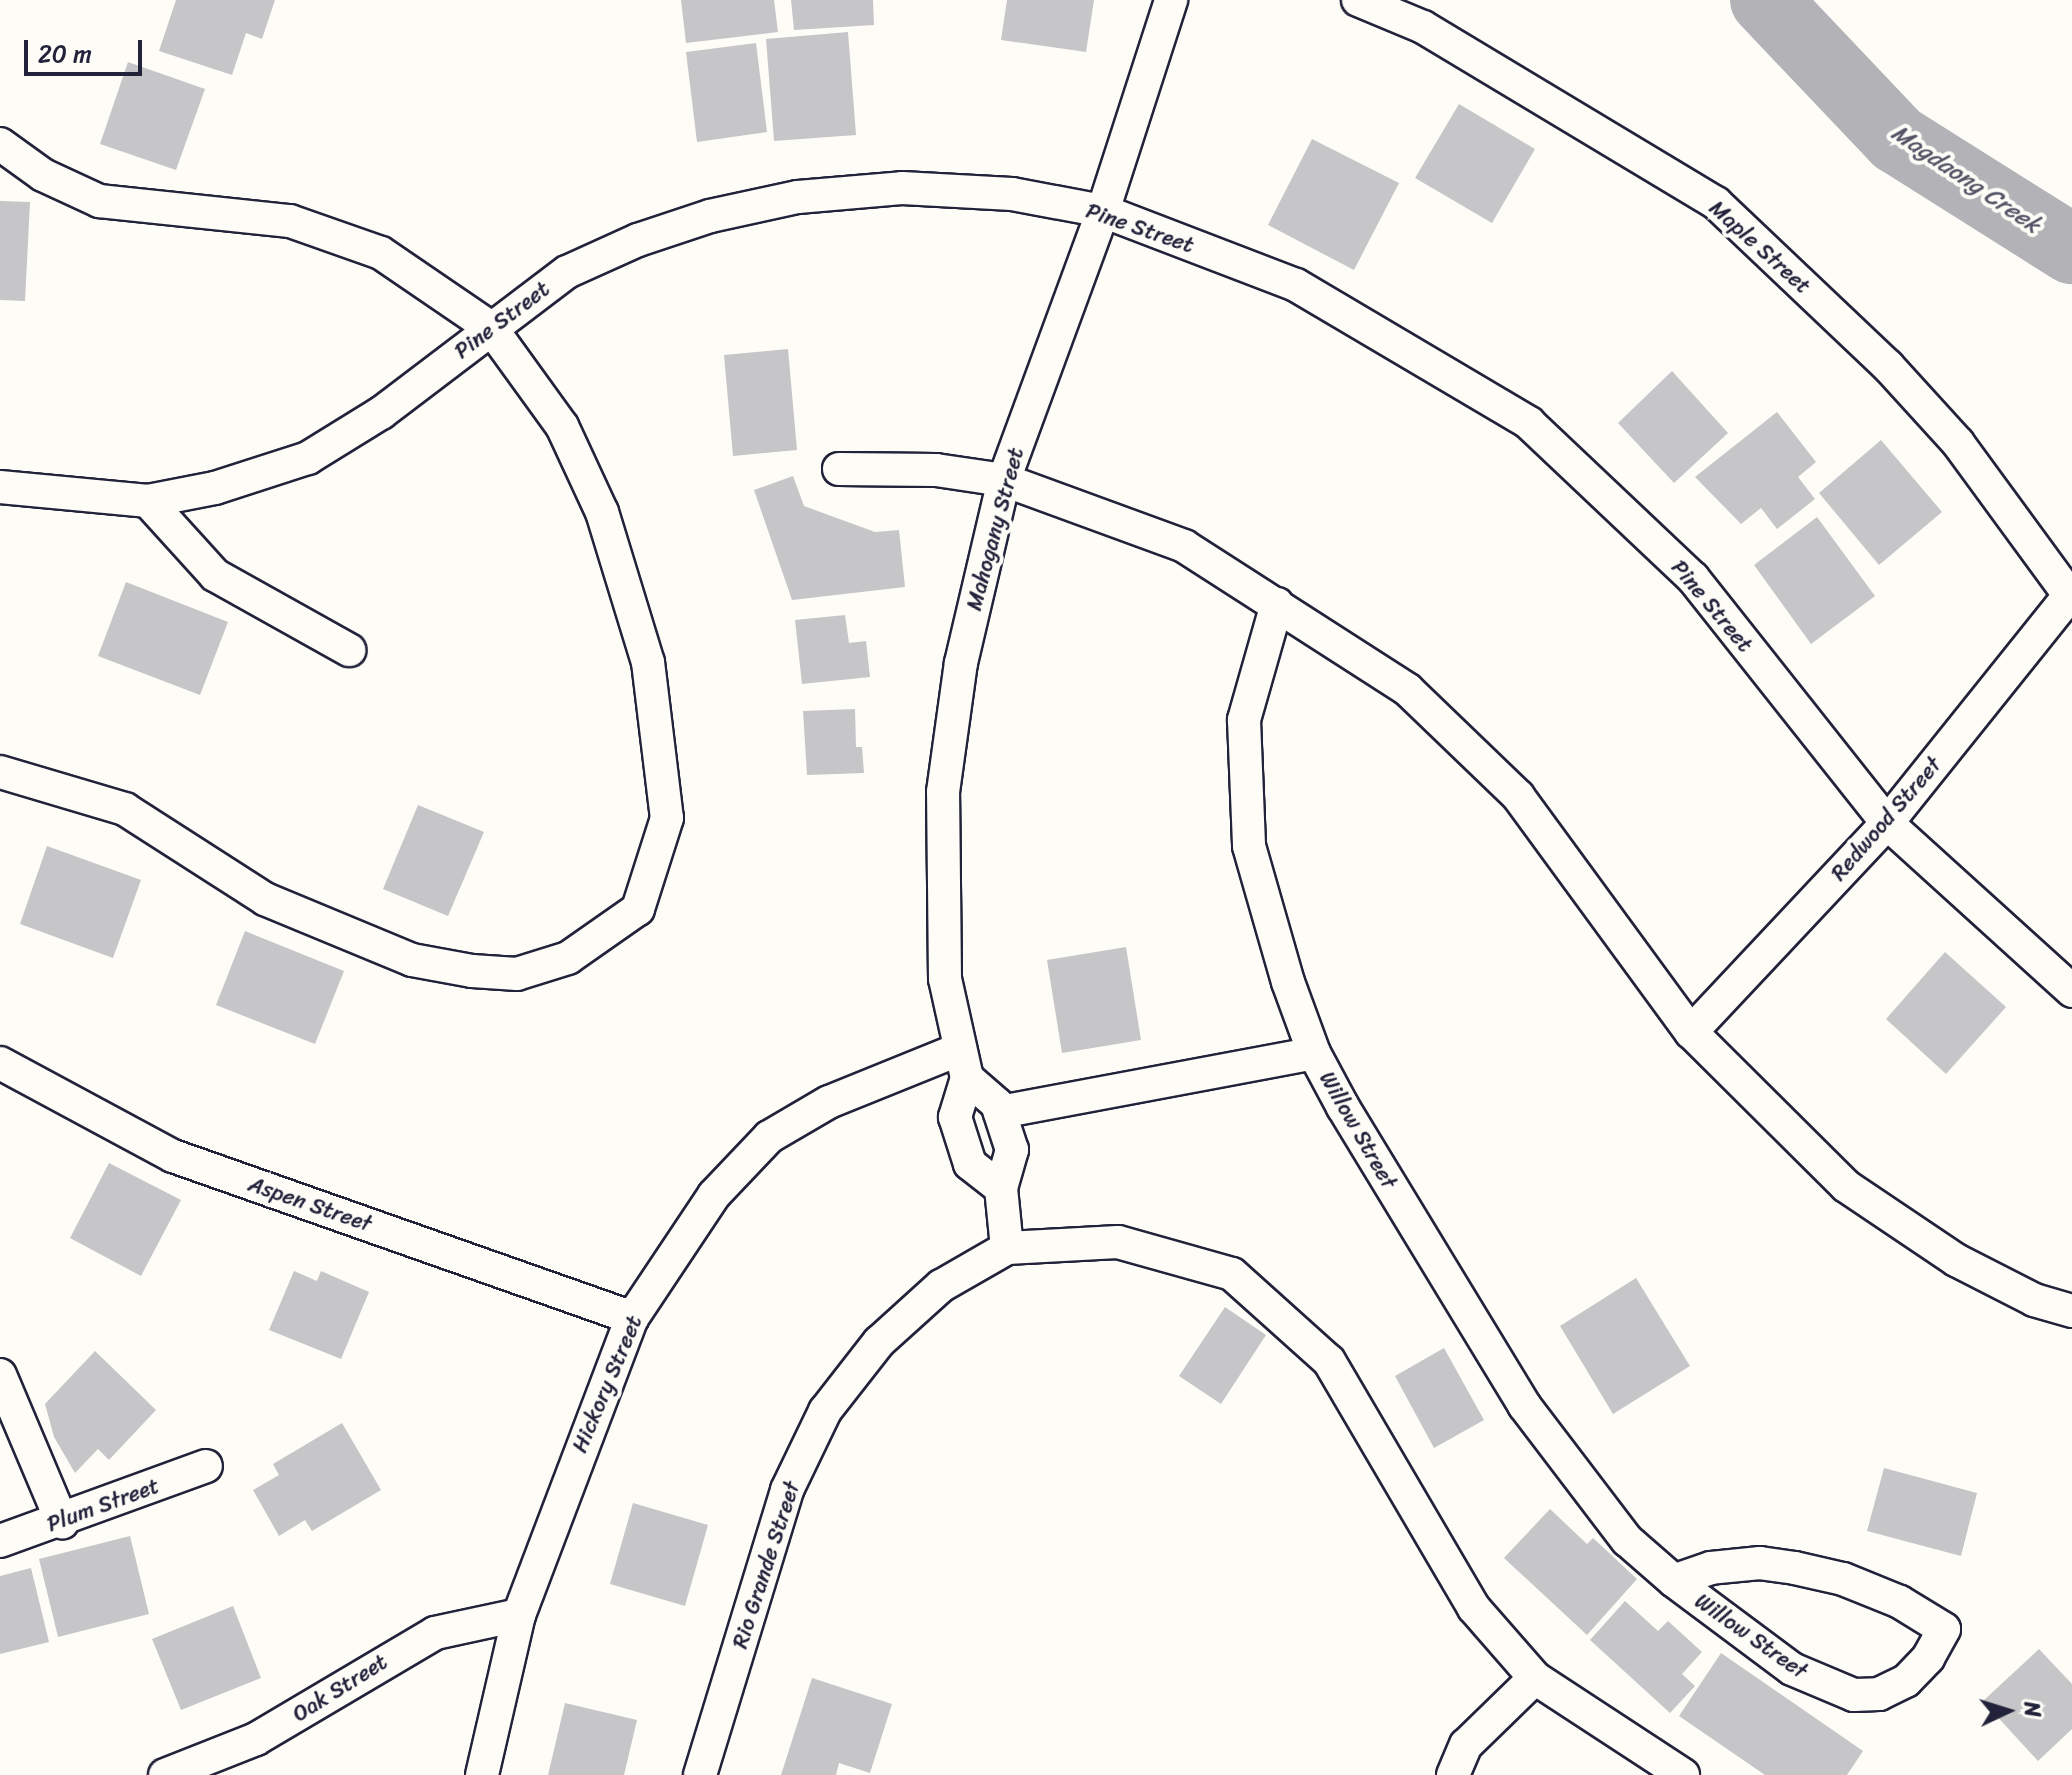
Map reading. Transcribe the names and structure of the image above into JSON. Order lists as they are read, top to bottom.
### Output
{
  "streets": {
    "street": [
      "Pine Street",
      "Maple Street",
      "Mahogany Street",
      "Redwood Street",
      "Willow Street",
      "Aspen Street",
      "Hickory Street",
      "Plum Street",
      "Rio Grande Street",
      "Oak Street"
    ]
  },
  "crossings": [
    ["Pine Street", "Mahogany Street"],
    ["Pine Street", "Redwood Street"],
    ["Maple Street", "Redwood Street"],
    ["Mahogany Street", "Hickory Street"],
    ["Aspen Street", "Hickory Street"],
    ["Hickory Street", "Oak Street"]
  ],
  "water": ["Magdaong Creek"],
  "scale_bar": "20 m",
  "north": "right"
}
